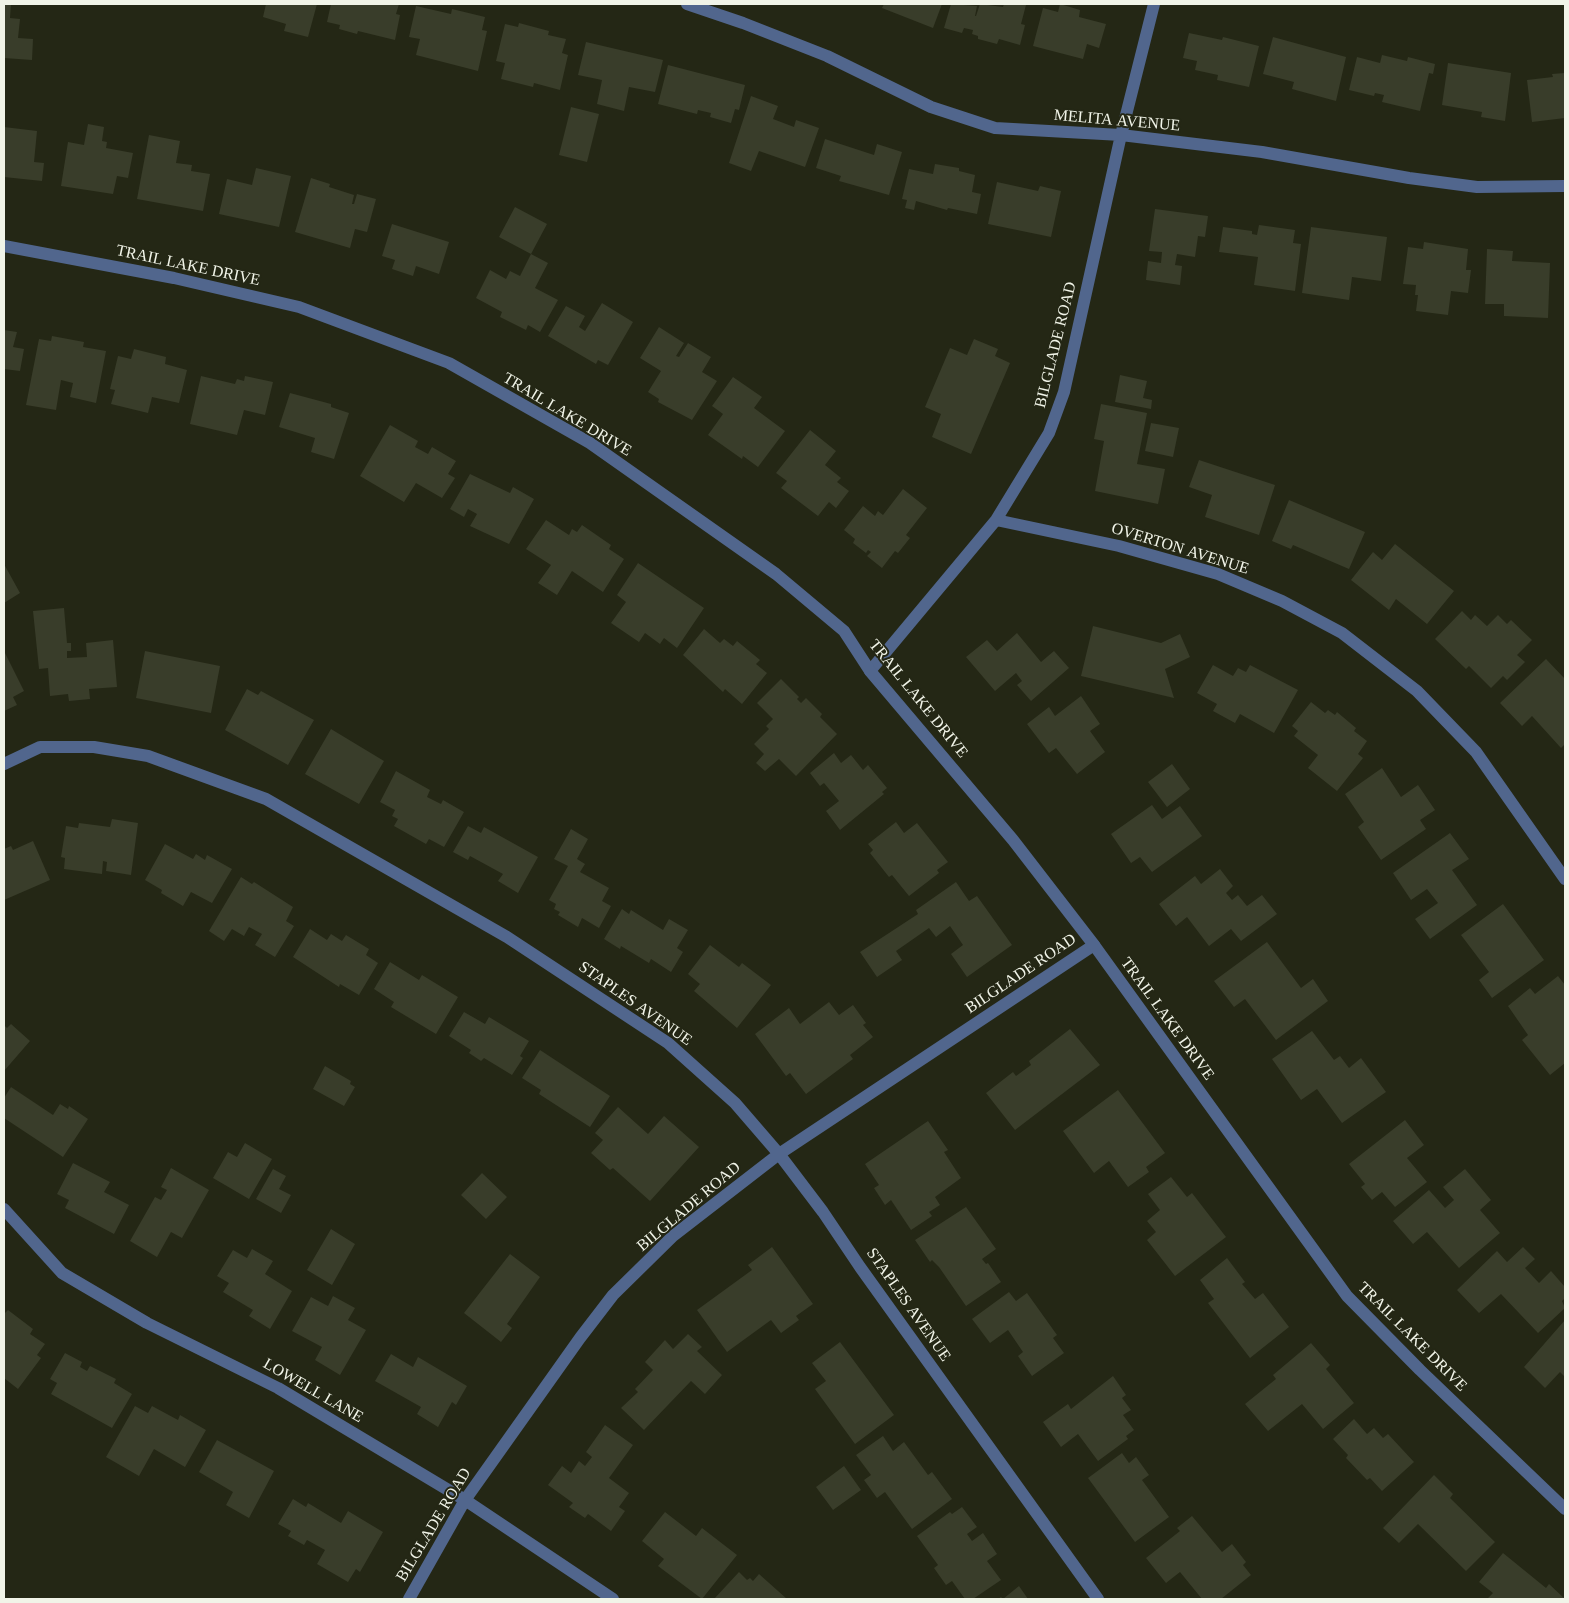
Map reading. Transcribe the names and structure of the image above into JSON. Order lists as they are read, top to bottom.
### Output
{
  "streets": {
    "street": [
      "MELITA AVENUE",
      "TRAIL LAKE DRIVE",
      "BILGLADE ROAD",
      "OVERTON AVENUE",
      "STAPLES AVENUE",
      "LOWELL LANE"
    ]
  },
  "crossings": [
    ["MELITA AVENUE", "BILGLADE ROAD"],
    ["TRAIL LAKE DRIVE", "BILGLADE ROAD"],
    ["BILGLADE ROAD", "OVERTON AVENUE"],
    ["BILGLADE ROAD", "STAPLES AVENUE"],
    ["BILGLADE ROAD", "LOWELL LANE"]
  ]
}
